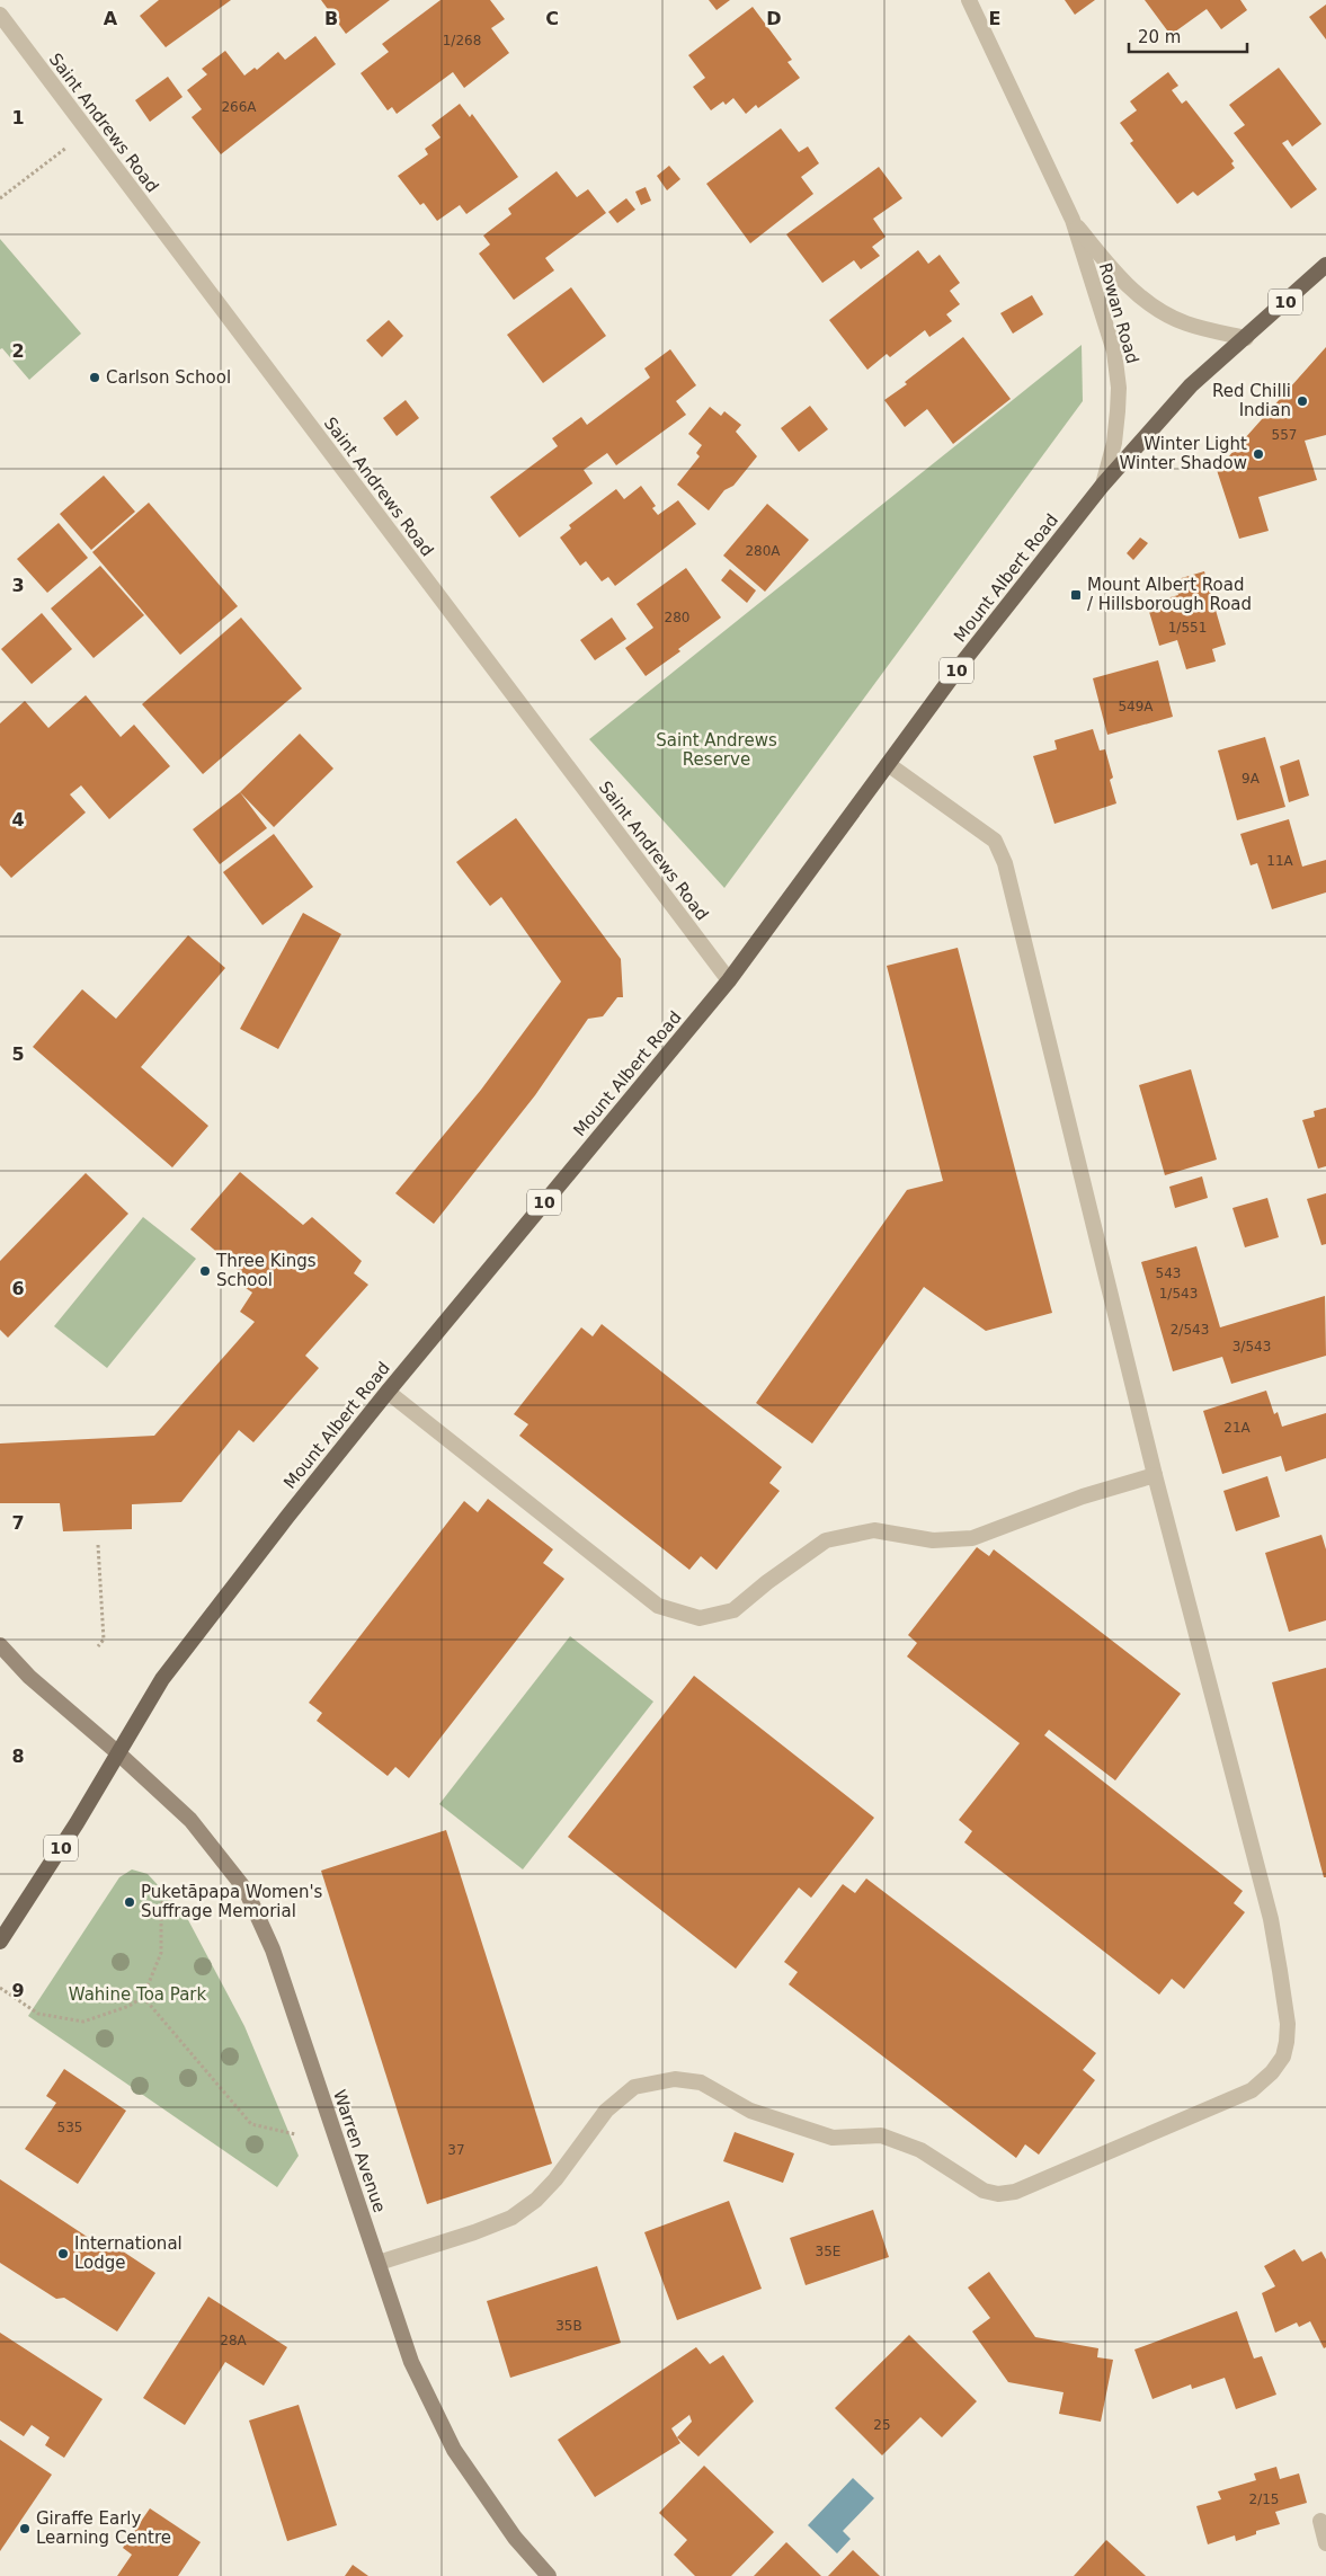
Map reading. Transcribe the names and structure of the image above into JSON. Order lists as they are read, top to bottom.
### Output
{
  "streets": {
    "main road": ["10", "Mount Albert Road", "Warren Avenue"],
    "street": ["Saint Andrews Road", "Rowan Road"]
  },
  "crossings": [
    ["Saint Andrews Road", "Mount Albert Road"],
    ["Rowan Road", "Mount Albert Road"],
    ["Mount Albert Road", "Warren Avenue"]
  ],
  "parks": ["Saint Andrews Reserve", "Wahine Toa Park"],
  "places": {
    "other": [
      "Carlson School",
      "Red Chilli Indian",
      "Winter Light Winter Shadow",
      "Three Kings School",
      "Puketāpapa Women's Suffrage Memorial",
      "International Lodge",
      "Giraffe Early Learning Centre"
    ],
    "transit": ["Mount Albert Road / Hillsborough Road"]
  },
  "house_numbers": [
    "1/268",
    "266A",
    "557",
    "280A",
    "280",
    "1/551",
    "549A",
    "9A",
    "11A",
    "543",
    "1/543",
    "2/543",
    "3/543",
    "21A",
    "535",
    "37",
    "35E",
    "35B",
    "28A",
    "25",
    "2/15"
  ],
  "scale_bar": "20 m",
  "grid": {
    "columns": [
      "A",
      "B",
      "C",
      "D",
      "E"
    ],
    "rows": [
      "1",
      "2",
      "3",
      "4",
      "5",
      "6",
      "7",
      "8",
      "9"
    ]
  }
}
